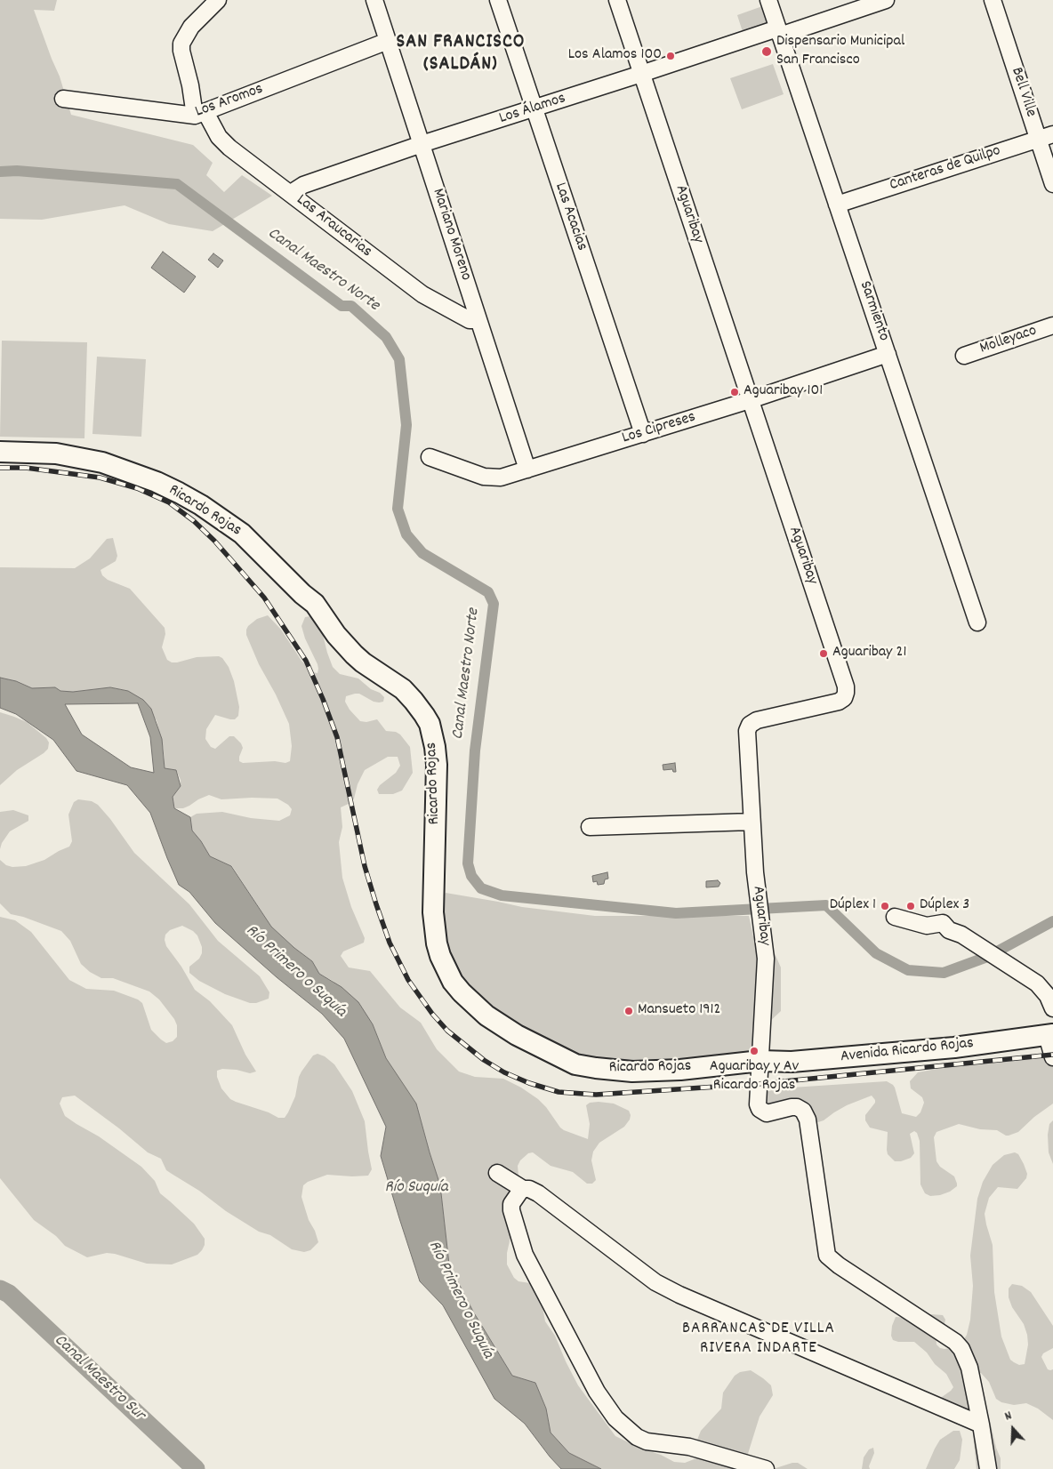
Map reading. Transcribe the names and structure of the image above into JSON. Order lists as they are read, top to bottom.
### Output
{
  "streets": {
    "main road": ["Ricardo Rojas", "Avenida Ricardo Rojas"],
    "street": [
      "Bell Ville",
      "Los Aromos",
      "Los Álamos",
      "Canteras de Quilpo",
      "Aguaribay",
      "Las Acacias",
      "Las Araucarias",
      "Mariano Moreno",
      "Sarmiento",
      "Molleyaco",
      "Los Cipreses"
    ]
  },
  "crossings": [
    ["Bell Ville", "Canteras de Quilpo"],
    ["Los Aromos", "Las Araucarias"],
    ["Los Aromos", "Mariano Moreno"],
    ["Los Álamos", "Aguaribay"],
    ["Los Álamos", "Las Acacias"],
    ["Los Álamos", "Las Araucarias"],
    ["Los Álamos", "Mariano Moreno"],
    ["Los Álamos", "Sarmiento"],
    ["Canteras de Quilpo", "Sarmiento"],
    ["Aguaribay", "Los Cipreses"],
    ["Aguaribay", "Ricardo Rojas"],
    ["Aguaribay", "Avenida Ricardo Rojas"],
    ["Las Acacias", "Los Cipreses"],
    ["Las Araucarias", "Mariano Moreno"],
    ["Mariano Moreno", "Los Cipreses"],
    ["Sarmiento", "Los Cipreses"],
    ["Ricardo Rojas", "Avenida Ricardo Rojas"]
  ],
  "districts": ["SAN FRANCISCO (SALDÁN)", "BARRANCAS DE VILLA RIVERA INDARTE"],
  "water": [
    "Canal Maestro Norte",
    "Río Primero o Suquía",
    "Río Suquía",
    "Canal Maestro Sur"
  ],
  "places": [
    "Dispensario Municipal San Francisco",
    "Los Alamos 100",
    "Aguaribay 101",
    "Aguaribay 21",
    "Dúplex 1",
    "Dúplex 3",
    "Mansueto 1912",
    "Aguaribay y Av Ricardo Rojas"
  ],
  "north": "top"
}
